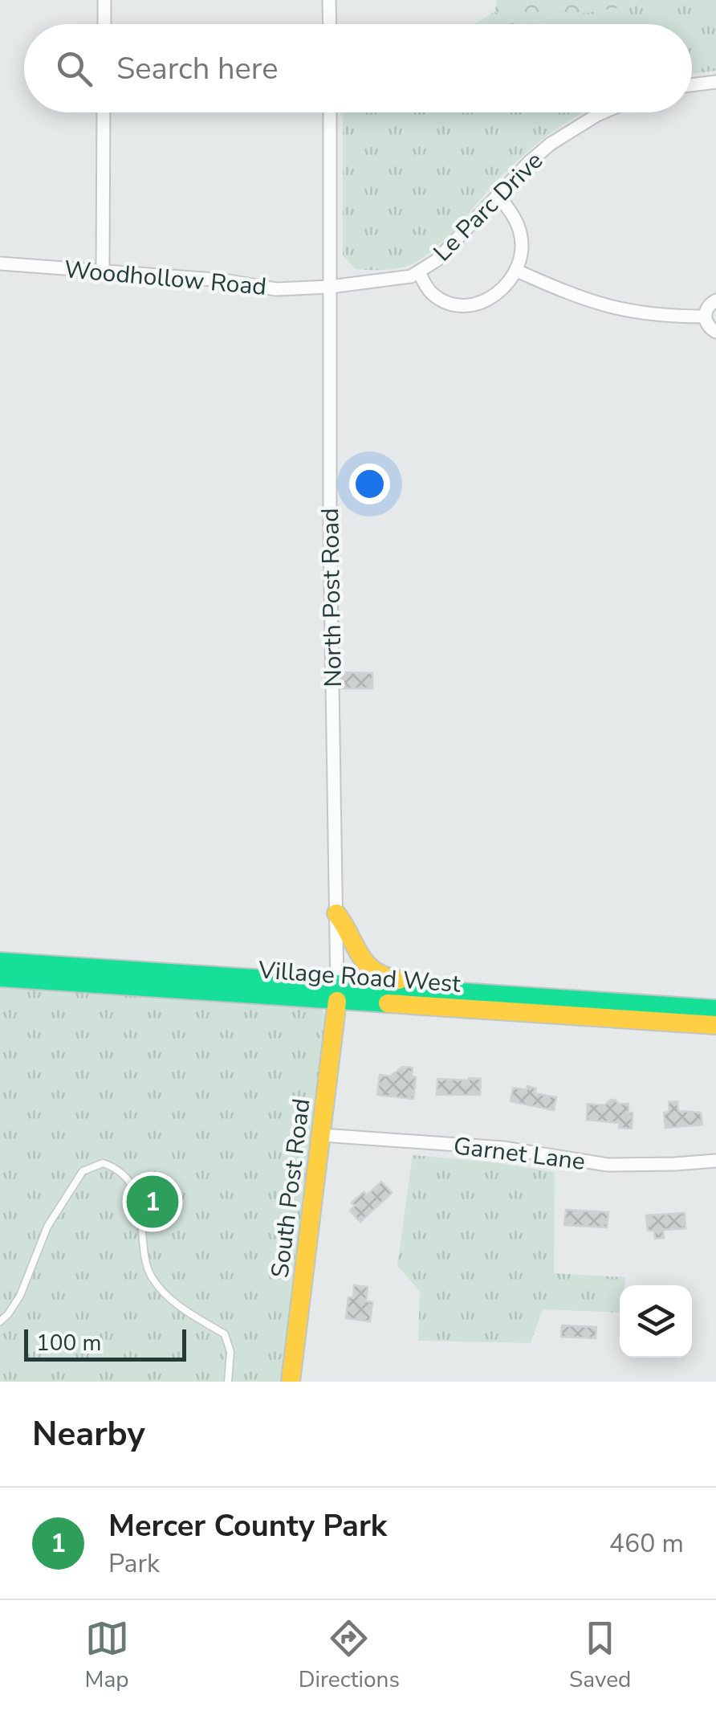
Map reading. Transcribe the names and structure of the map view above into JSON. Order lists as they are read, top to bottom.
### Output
{
  "streets": {
    "main road": ["Village Road West", "South Post Road"],
    "street": [
      "Le Parc Drive",
      "Woodhollow Road",
      "North Post Road",
      "Garnet Lane"
    ]
  },
  "crossings": [
    ["Le Parc Drive", "Woodhollow Road"],
    ["Le Parc Drive", "North Post Road"],
    ["Woodhollow Road", "North Post Road"],
    ["North Post Road", "Village Road West"],
    ["North Post Road", "South Post Road"],
    ["Village Road West", "South Post Road"],
    ["Garnet Lane", "South Post Road"]
  ],
  "scale_bar": "100 m",
  "page": {
    "search": "Search here",
    "pins": "1",
    "scale": "100 m",
    "heading": "Nearby",
    "list": [
      {
        "mark": "1",
        "name": "Mercer County Park",
        "note": "Park",
        "value": "460 m"
      }
    ],
    "nav": ["Map", "Directions", "Saved"]
  }
}
